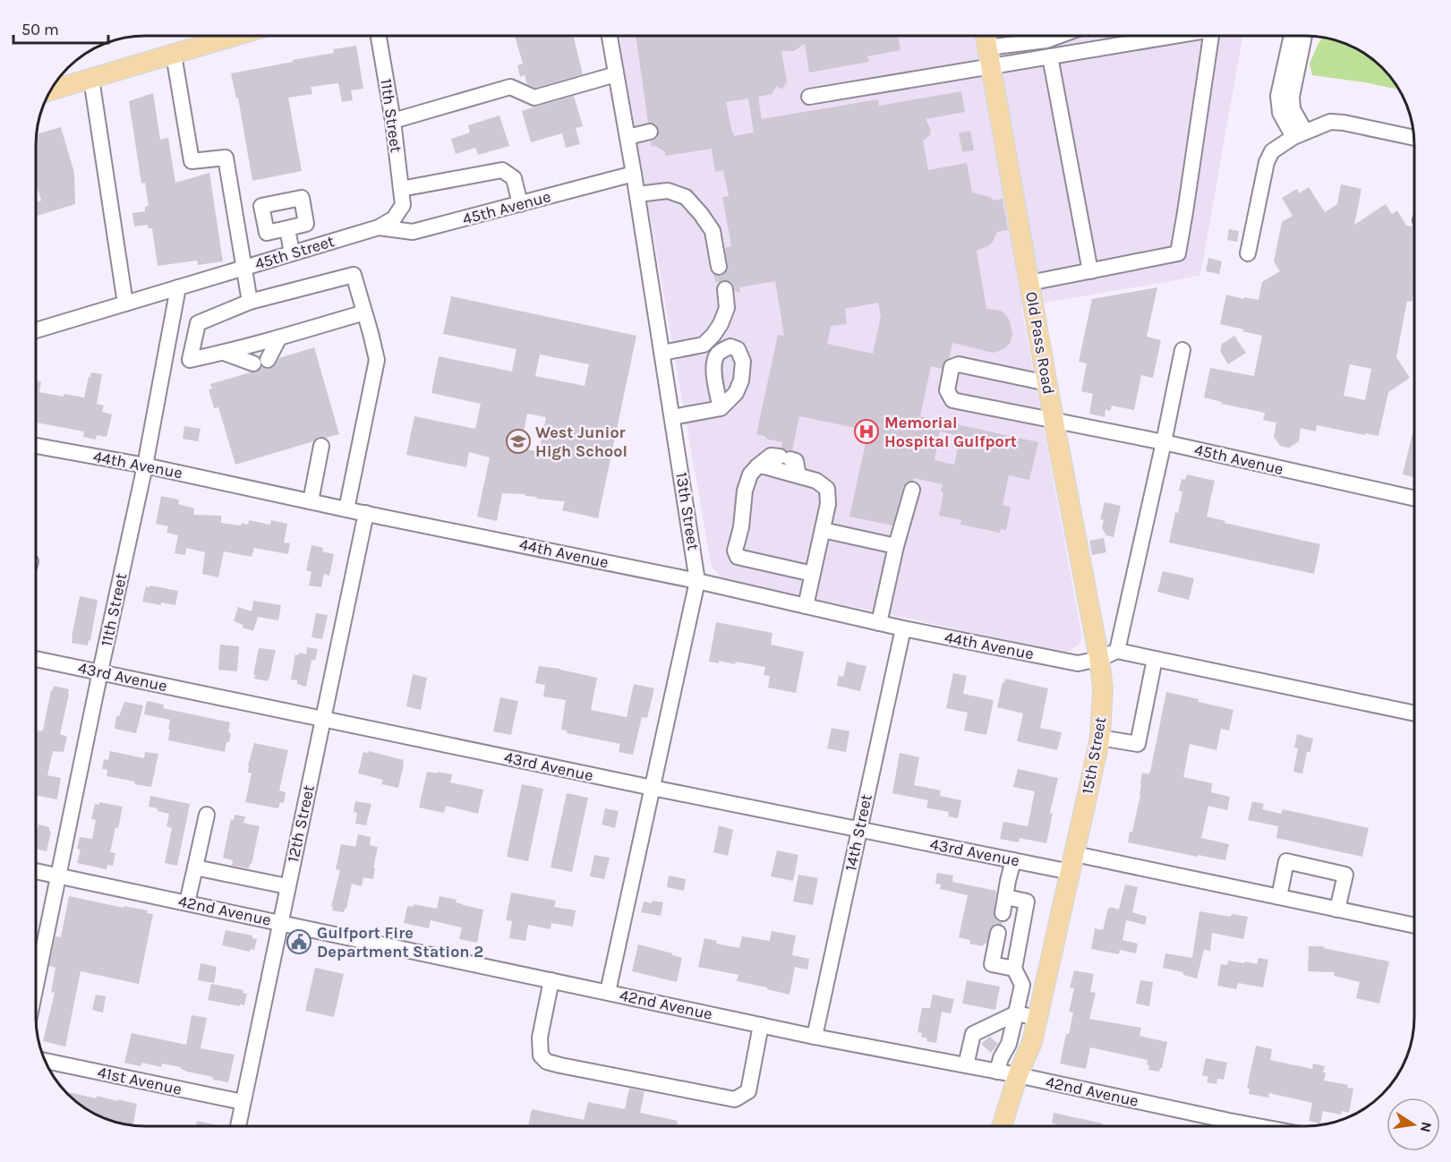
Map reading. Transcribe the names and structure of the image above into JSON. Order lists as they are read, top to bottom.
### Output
{
  "streets": {
    "main road": ["Old Pass Road", "15th Street"],
    "street": [
      "11th Street",
      "45th Avenue",
      "45th Street",
      "44th Avenue",
      "13th Street",
      "43rd Avenue",
      "12th Street",
      "14th Street",
      "42nd Avenue",
      "41st Avenue"
    ]
  },
  "crossings": [
    ["11th Street", "45th Street"],
    ["11th Street", "44th Avenue"],
    ["11th Street", "43rd Avenue"],
    ["11th Street", "42nd Avenue"],
    ["45th Avenue", "45th Street"],
    ["45th Avenue", "Old Pass Road"],
    ["45th Avenue", "13th Street"],
    ["Old Pass Road", "44th Avenue"],
    ["Old Pass Road", "15th Street"],
    ["44th Avenue", "13th Street"],
    ["44th Avenue", "15th Street"],
    ["44th Avenue", "12th Street"],
    ["44th Avenue", "14th Street"],
    ["13th Street", "43rd Avenue"],
    ["13th Street", "42nd Avenue"],
    ["43rd Avenue", "15th Street"],
    ["43rd Avenue", "12th Street"],
    ["43rd Avenue", "14th Street"],
    ["15th Street", "42nd Avenue"],
    ["12th Street", "42nd Avenue"],
    ["12th Street", "41st Avenue"],
    ["14th Street", "42nd Avenue"]
  ],
  "places": {
    "hospital": ["Memorial Hospital Gulfport"],
    "school or university": ["West Junior High School"],
    "public building": ["Gulfport Fire Department Station 2"]
  },
  "scale_bar": "50 m",
  "north": "right"
}
